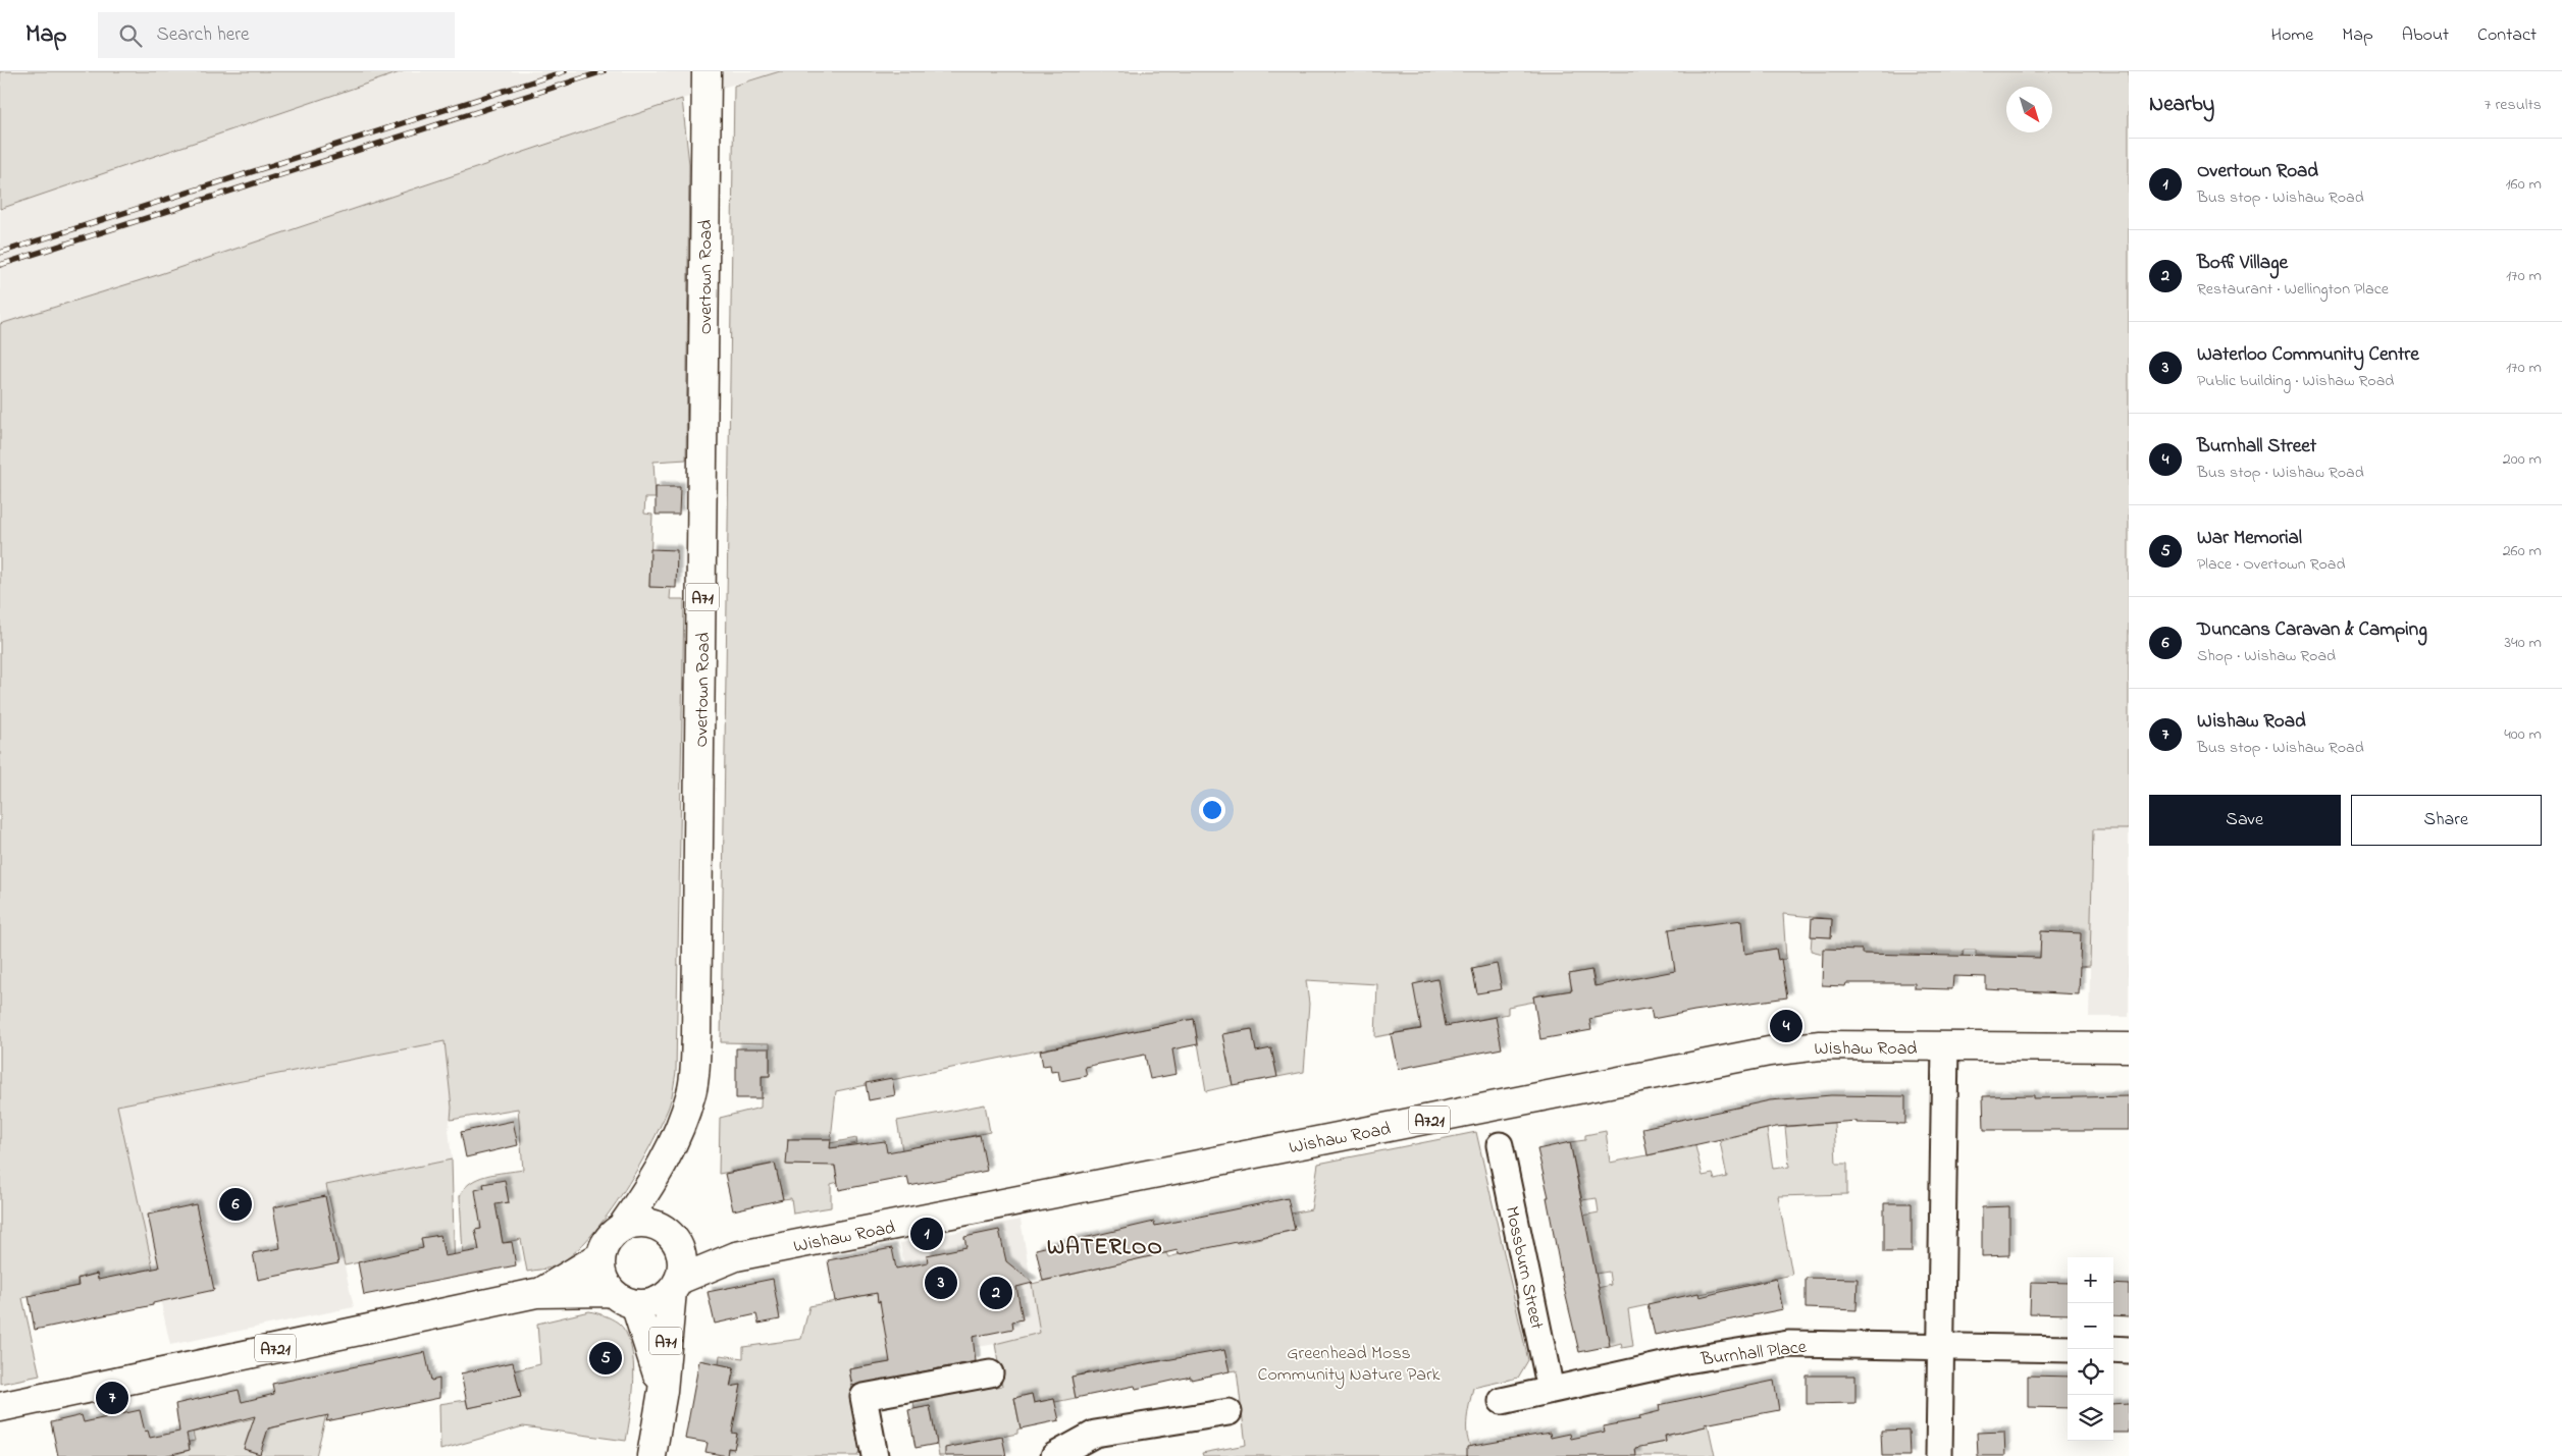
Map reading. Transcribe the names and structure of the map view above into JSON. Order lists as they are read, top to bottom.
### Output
{
  "streets": {
    "main road": [
      "Overtown Road",
      "A71",
      "Wishaw Road",
      "A721"
    ],
    "street": ["Mossburn Street", "Burnhall Place"]
  },
  "crossings": [
    ["Overtown Road", "A71"],
    ["Overtown Road", "Wishaw Road"],
    ["Overtown Road", "A721"],
    ["A71", "Wishaw Road"],
    ["A71", "A721"],
    ["Wishaw Road", "A721"],
    ["Mossburn Street", "Burnhall Place"]
  ],
  "districts": ["WATERLOO"],
  "parks": ["Greenhead Moss Community Nature Park"],
  "north": "bottom right",
  "page": {
    "header": "Map",
    "search": "Search here",
    "nav": [
      "Home",
      "Map",
      "About",
      "Contact"
    ],
    "heading": ["Nearby", "7 results"],
    "list": [
      {
        "mark": "1",
        "name": "Overtown Road",
        "note": "Bus stop · Wishaw Road",
        "value": "160 m"
      },
      {
        "mark": "2",
        "name": "Boffi Village",
        "note": "Restaurant · Wellington Place",
        "value": "170 m"
      },
      {
        "mark": "3",
        "name": "Waterloo Community Centre",
        "note": "Public building · Wishaw Road",
        "value": "170 m"
      },
      {
        "mark": "4",
        "name": "Burnhall Street",
        "note": "Bus stop · Wishaw Road",
        "value": "200 m"
      },
      {
        "mark": "5",
        "name": "War Memorial",
        "note": "Place · Overtown Road",
        "value": "260 m"
      },
      {
        "mark": "6",
        "name": "Duncans Caravan & Camping",
        "note": "Shop · Wishaw Road",
        "value": "340 m"
      },
      {
        "mark": "7",
        "name": "Wishaw Road",
        "note": "Bus stop · Wishaw Road",
        "value": "400 m"
      }
    ],
    "buttons": ["Save", "Share"],
    "pins": [
      "4",
      "6",
      "1",
      "3",
      "2",
      "5",
      "7"
    ],
    "map_buttons": ["+", "−"]
  }
}
